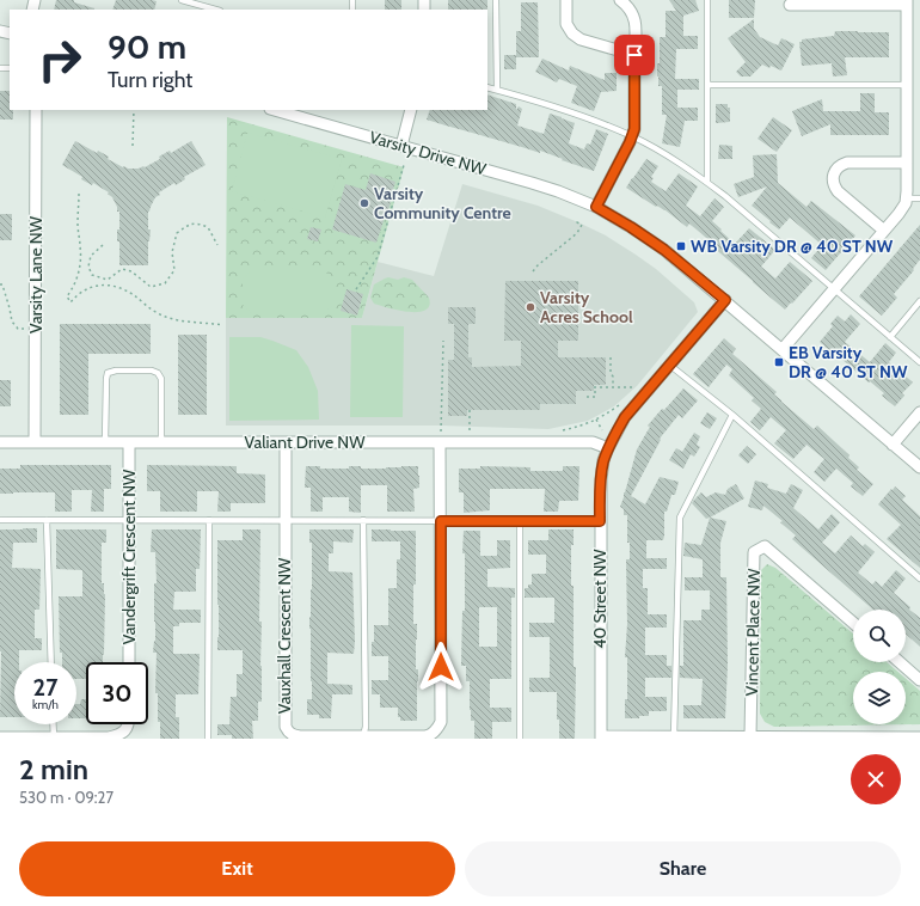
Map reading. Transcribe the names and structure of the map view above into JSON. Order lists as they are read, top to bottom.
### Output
{
  "streets": {
    "street": [
      "Varsity Drive NW",
      "Varsity Lane NW",
      "Valiant Drive NW",
      "Vandergrift Crescent NW",
      "40 Street NW",
      "Vincent Place NW",
      "Vauxhall Crescent NW"
    ]
  },
  "crossings": [
    ["Varsity Drive NW", "40 Street NW"],
    ["Varsity Lane NW", "Valiant Drive NW"],
    ["Valiant Drive NW", "Vandergrift Crescent NW"],
    ["Valiant Drive NW", "40 Street NW"],
    ["Valiant Drive NW", "Vauxhall Crescent NW"]
  ],
  "places": {
    "other": ["Varsity Community Centre", "Varsity Acres School"],
    "transit": ["WB Varsity DR @ 40 ST NW", "EB Varsity DR @ 40 ST NW"]
  },
  "page": {
    "turn": ["90 m", "Turn right"],
    "speed": "27 km/h",
    "limit": "30",
    "heading": ["2 min", "530 m · 09:27"],
    "buttons": ["Exit", "Share"]
  }
}
